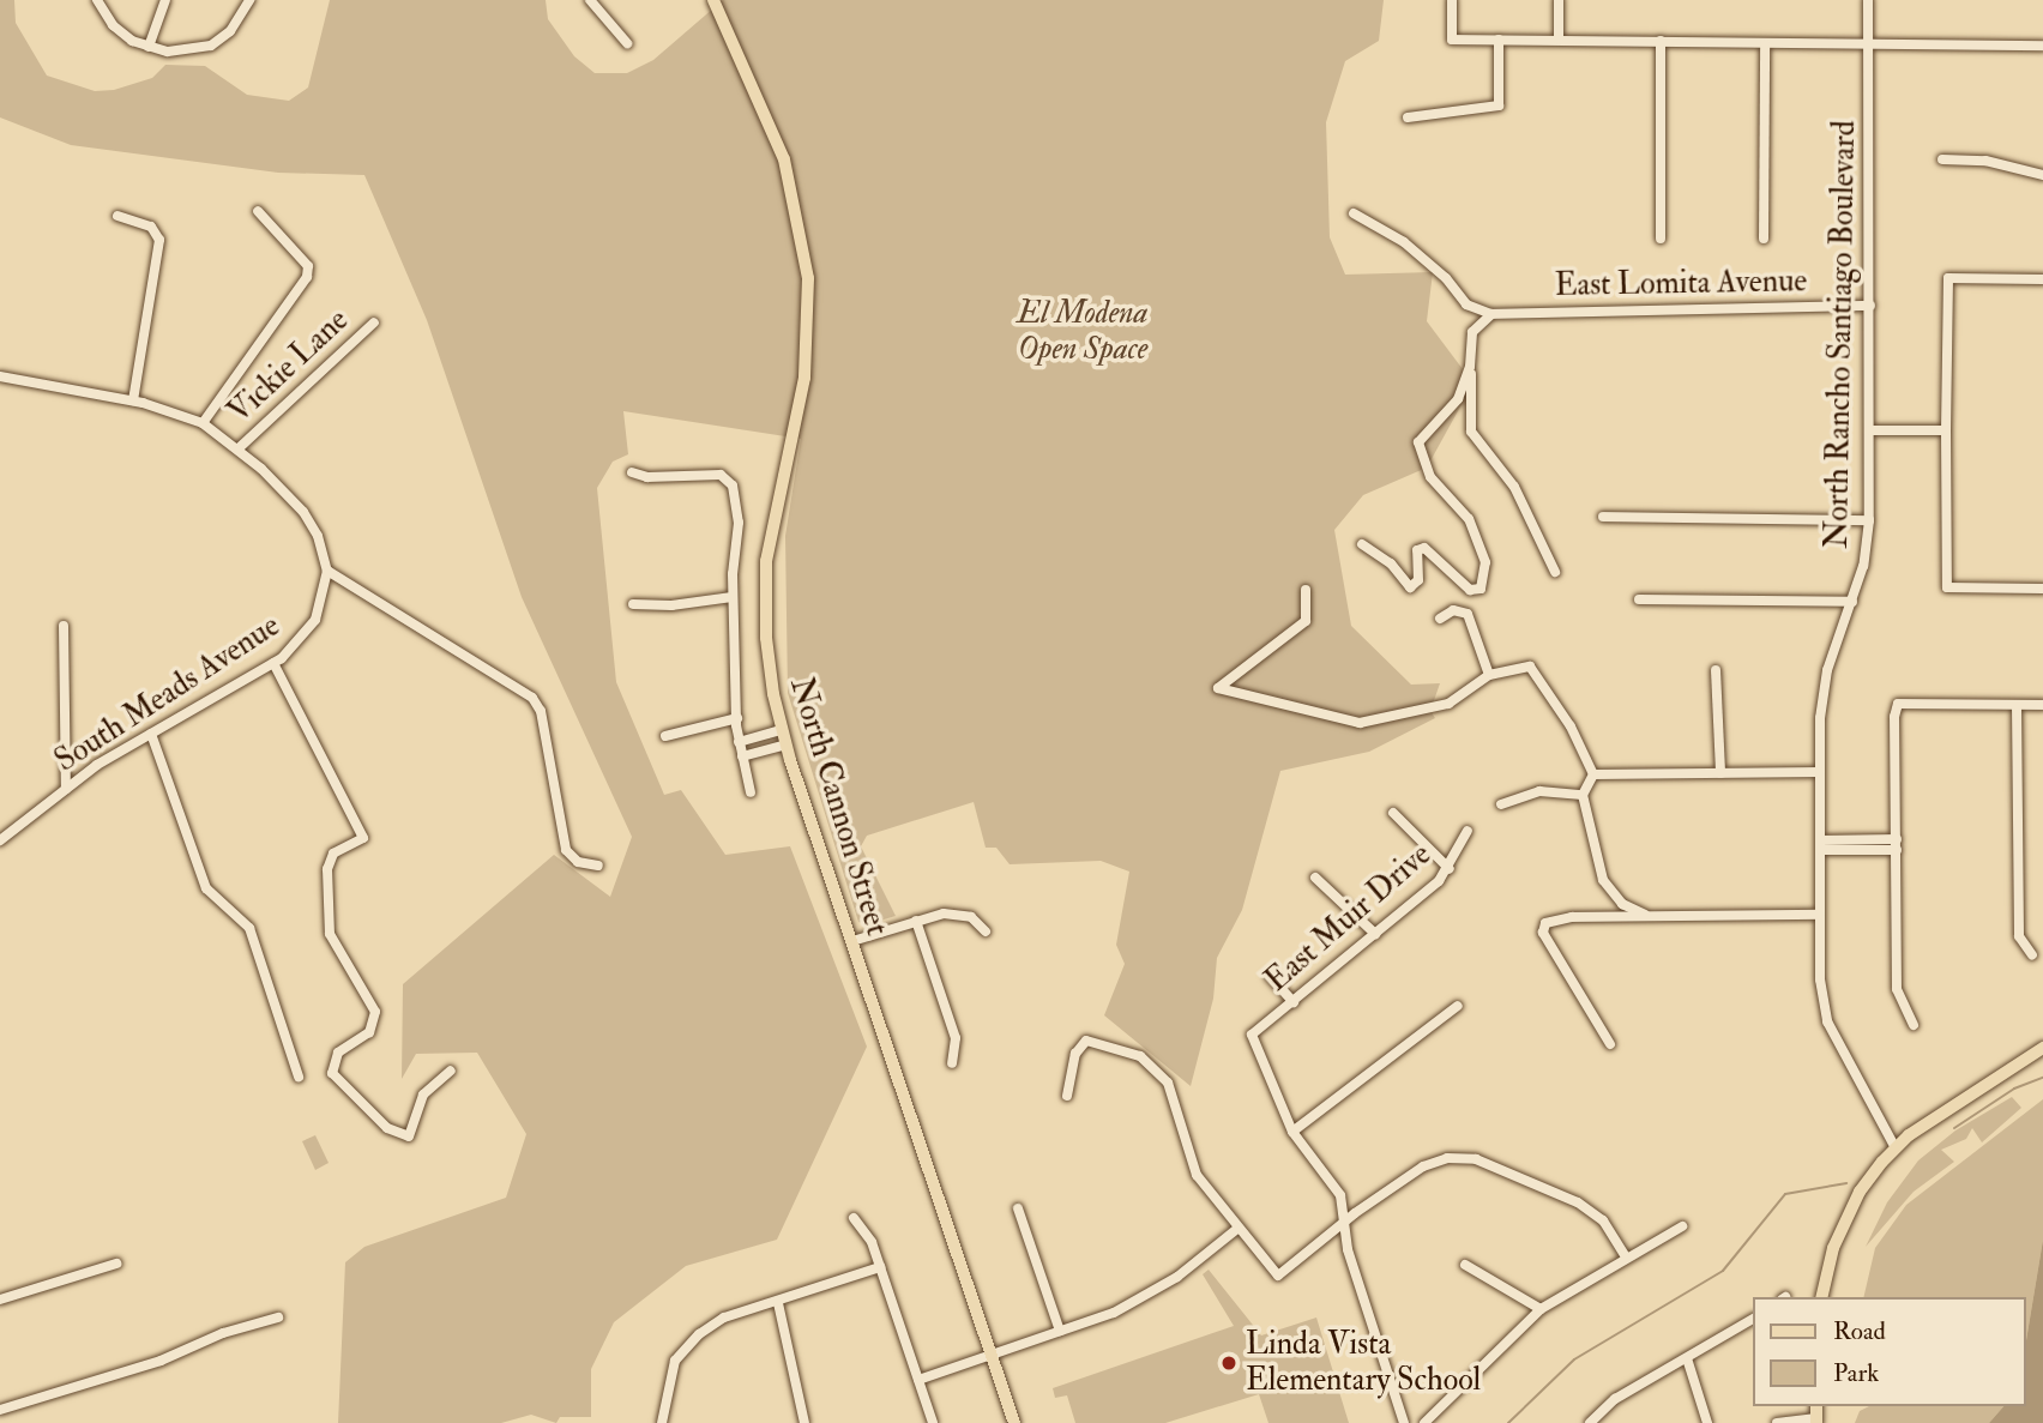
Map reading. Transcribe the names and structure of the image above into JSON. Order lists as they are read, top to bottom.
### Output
{
  "streets": {
    "main road": ["North Cannon Street"],
    "street": [
      "East Lomita Avenue",
      "North Rancho Santiago Boulevard",
      "Vickie Lane",
      "South Meads Avenue",
      "East Muir Drive"
    ]
  },
  "crossings": [
    ["East Lomita Avenue", "North Rancho Santiago Boulevard"]
  ],
  "parks": ["El Modena Open Space"],
  "places": ["Linda Vista Elementary School"],
  "legend": ["Road", "Park"]
}
